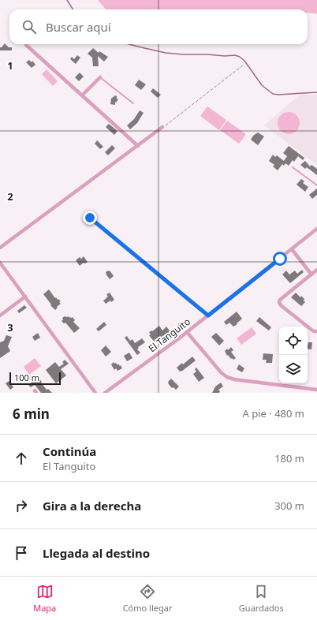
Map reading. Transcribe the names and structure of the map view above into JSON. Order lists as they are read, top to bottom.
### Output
{
  "streets": {
    "street": ["El Tanguito"]
  },
  "scale_bar": "100 m",
  "page": {
    "search": "Buscar aquí",
    "scale": "100 m",
    "heading": ["6 min", "A pie · 480 m"],
    "list": [
      ["Continúa", "El Tanguito", "180 m"],
      ["Gira a la derecha", "300 m"],
      "Llegada al destino"
    ],
    "nav": ["Mapa", "Cómo llegar", "Guardados"]
  },
  "grid": {
    "rows": ["1", "2", "3"]
  }
}
